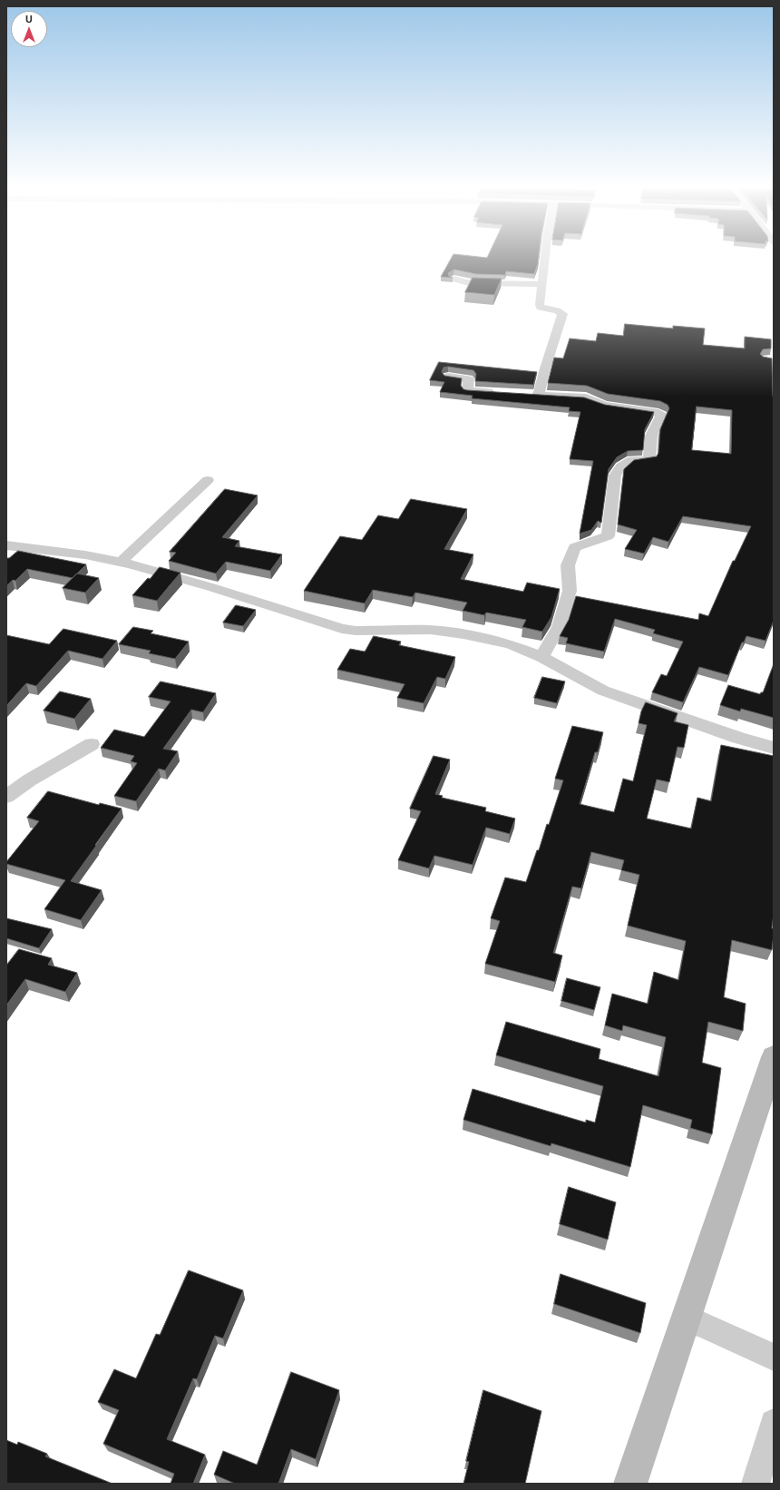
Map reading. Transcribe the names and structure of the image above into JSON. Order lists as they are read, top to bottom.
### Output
{
  "north": "top"
}
